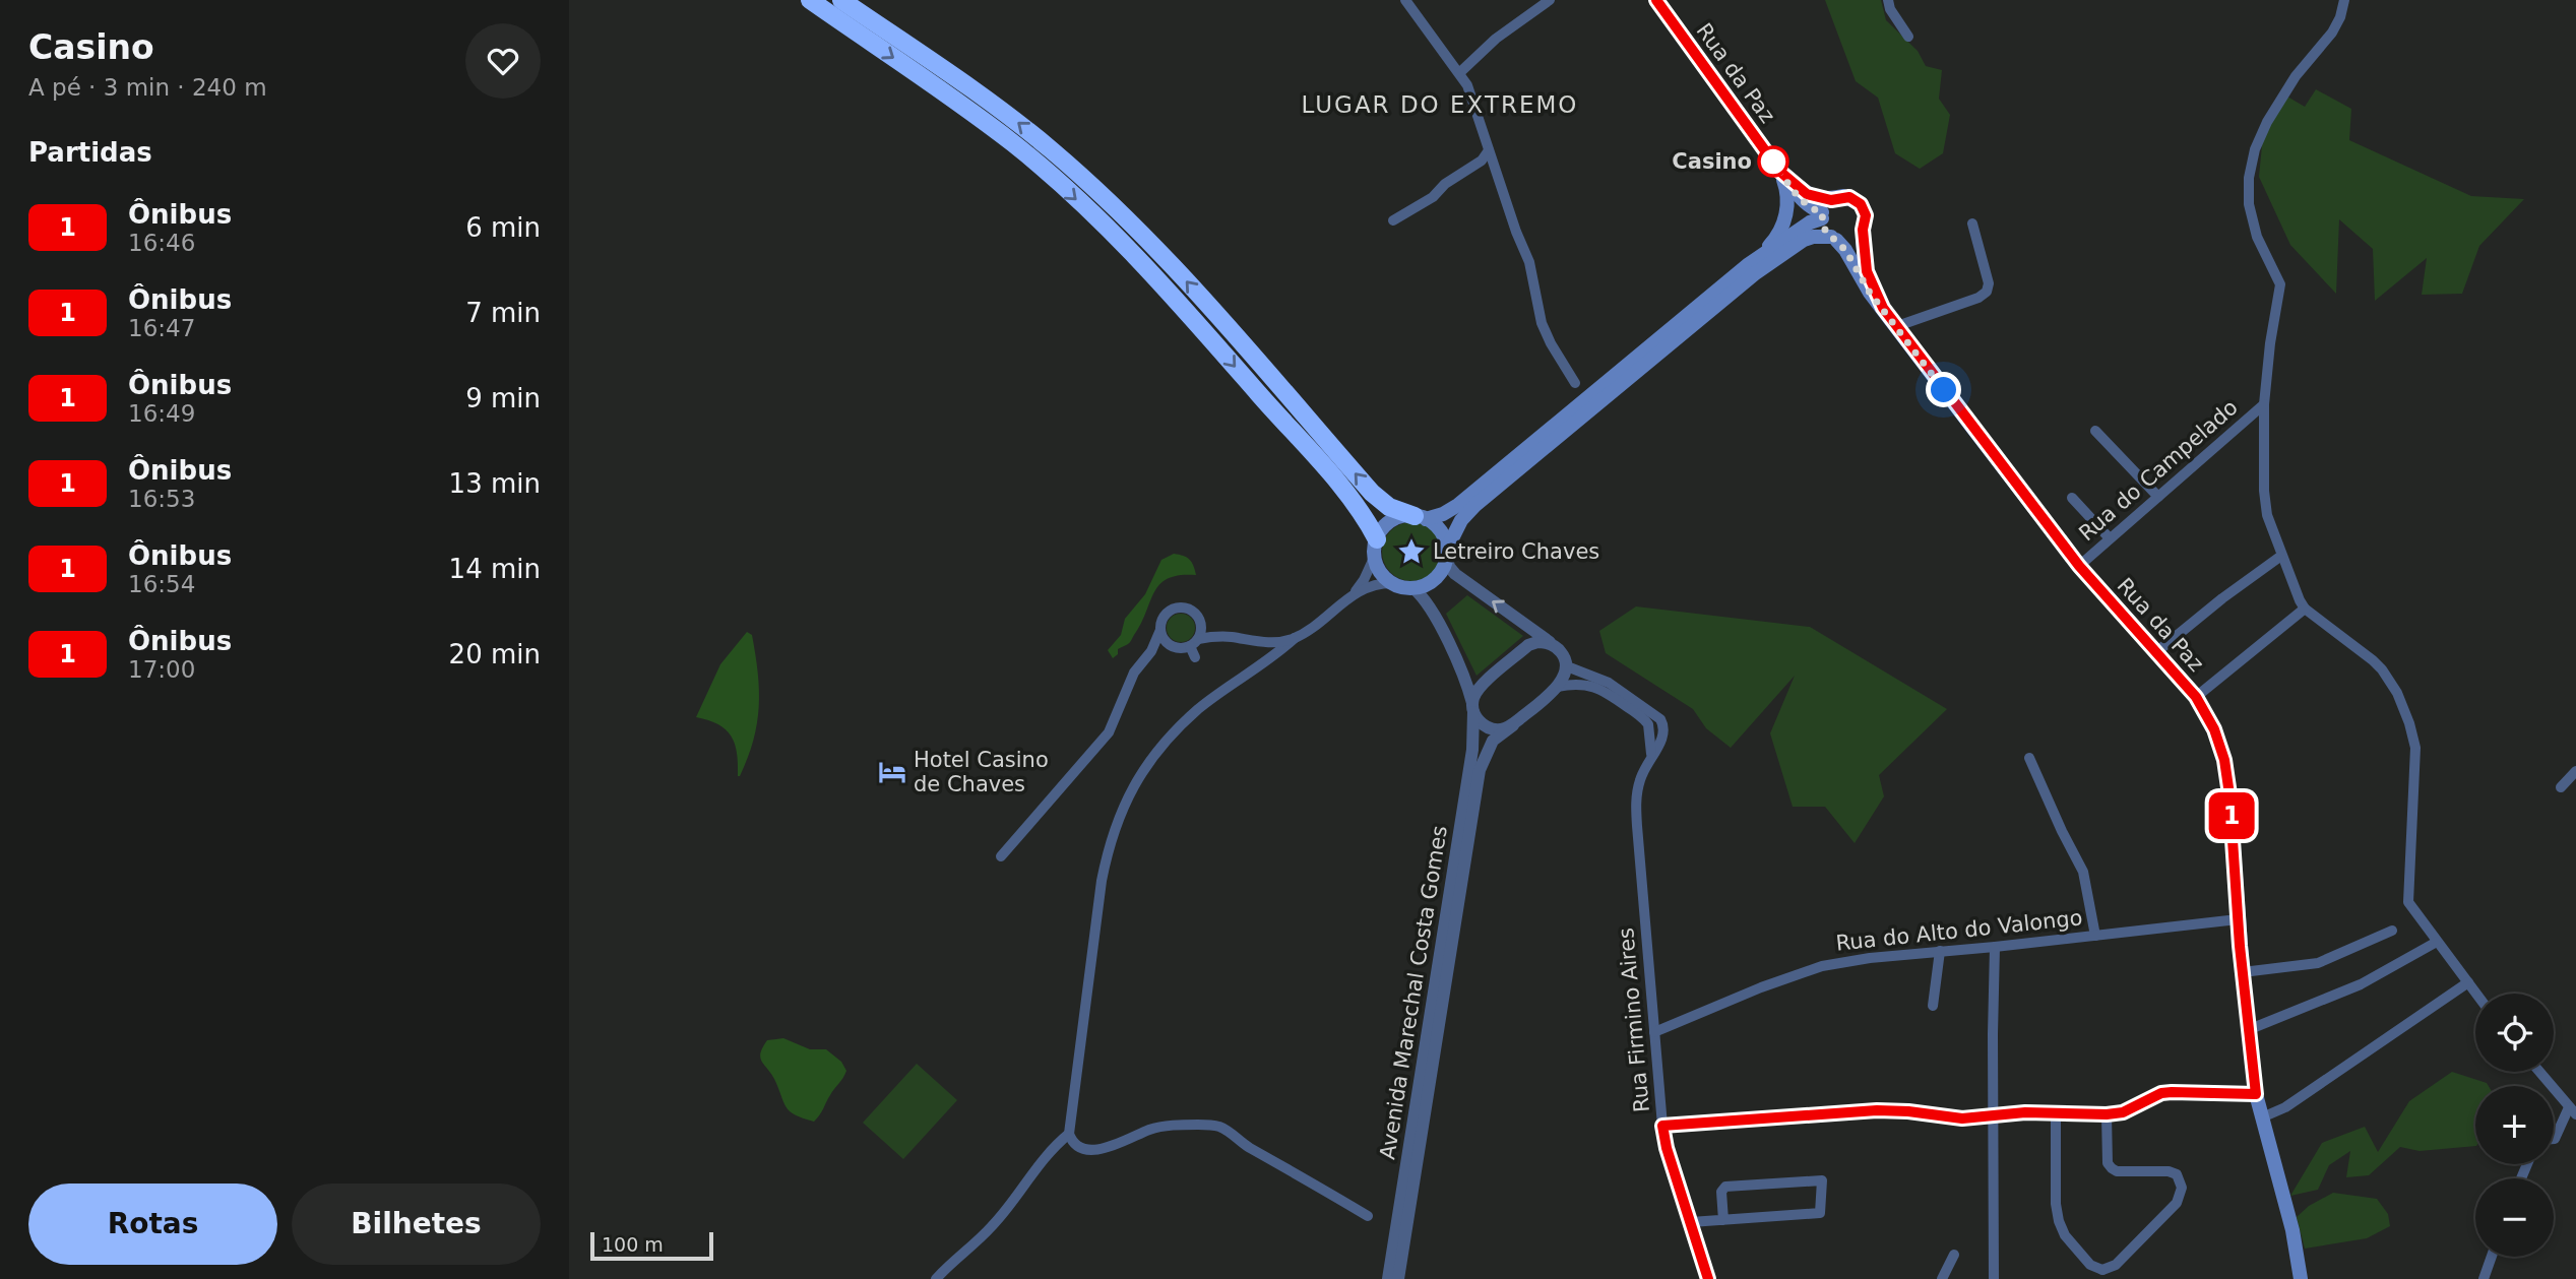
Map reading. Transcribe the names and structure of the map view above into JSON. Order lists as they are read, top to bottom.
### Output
{
  "streets": {
    "main road": ["Rua da Paz"],
    "street": [
      "Rua do Campelado",
      "Rua do Alto do Valongo",
      "Avenida Marechal Costa Gomes",
      "Rua Firmino Aires"
    ]
  },
  "crossings": [
    ["Rua da Paz", "Rua do Campelado"],
    ["Rua da Paz", "Rua do Alto do Valongo"],
    ["Rua do Alto do Valongo", "Rua Firmino Aires"]
  ],
  "districts": ["LUGAR DO EXTREMO"],
  "places": {
    "other": ["Casino"],
    "place": ["Letreiro Chaves"],
    "hotel": ["Hotel Casino de Chaves"]
  },
  "lines": ["bus line 1"],
  "scale_bar": "100 m",
  "page": {
    "heading": [
      ["Casino", "A pé · 3 min · 240 m"],
      "Partidas"
    ],
    "on_map": "1",
    "list": [
      {
        "mark": "1",
        "name": "Ônibus",
        "note": "16:46",
        "value": "6 min"
      },
      {
        "mark": "1",
        "name": "Ônibus",
        "note": "16:47",
        "value": "7 min"
      },
      {
        "mark": "1",
        "name": "Ônibus",
        "note": "16:49",
        "value": "9 min"
      },
      {
        "mark": "1",
        "name": "Ônibus",
        "note": "16:53",
        "value": "13 min"
      },
      {
        "mark": "1",
        "name": "Ônibus",
        "note": "16:54",
        "value": "14 min"
      },
      {
        "mark": "1",
        "name": "Ônibus",
        "note": "17:00",
        "value": "20 min"
      }
    ],
    "map_buttons": ["+", "−"],
    "buttons": ["Rotas", "Bilhetes"],
    "scale": "100 m"
  }
}
